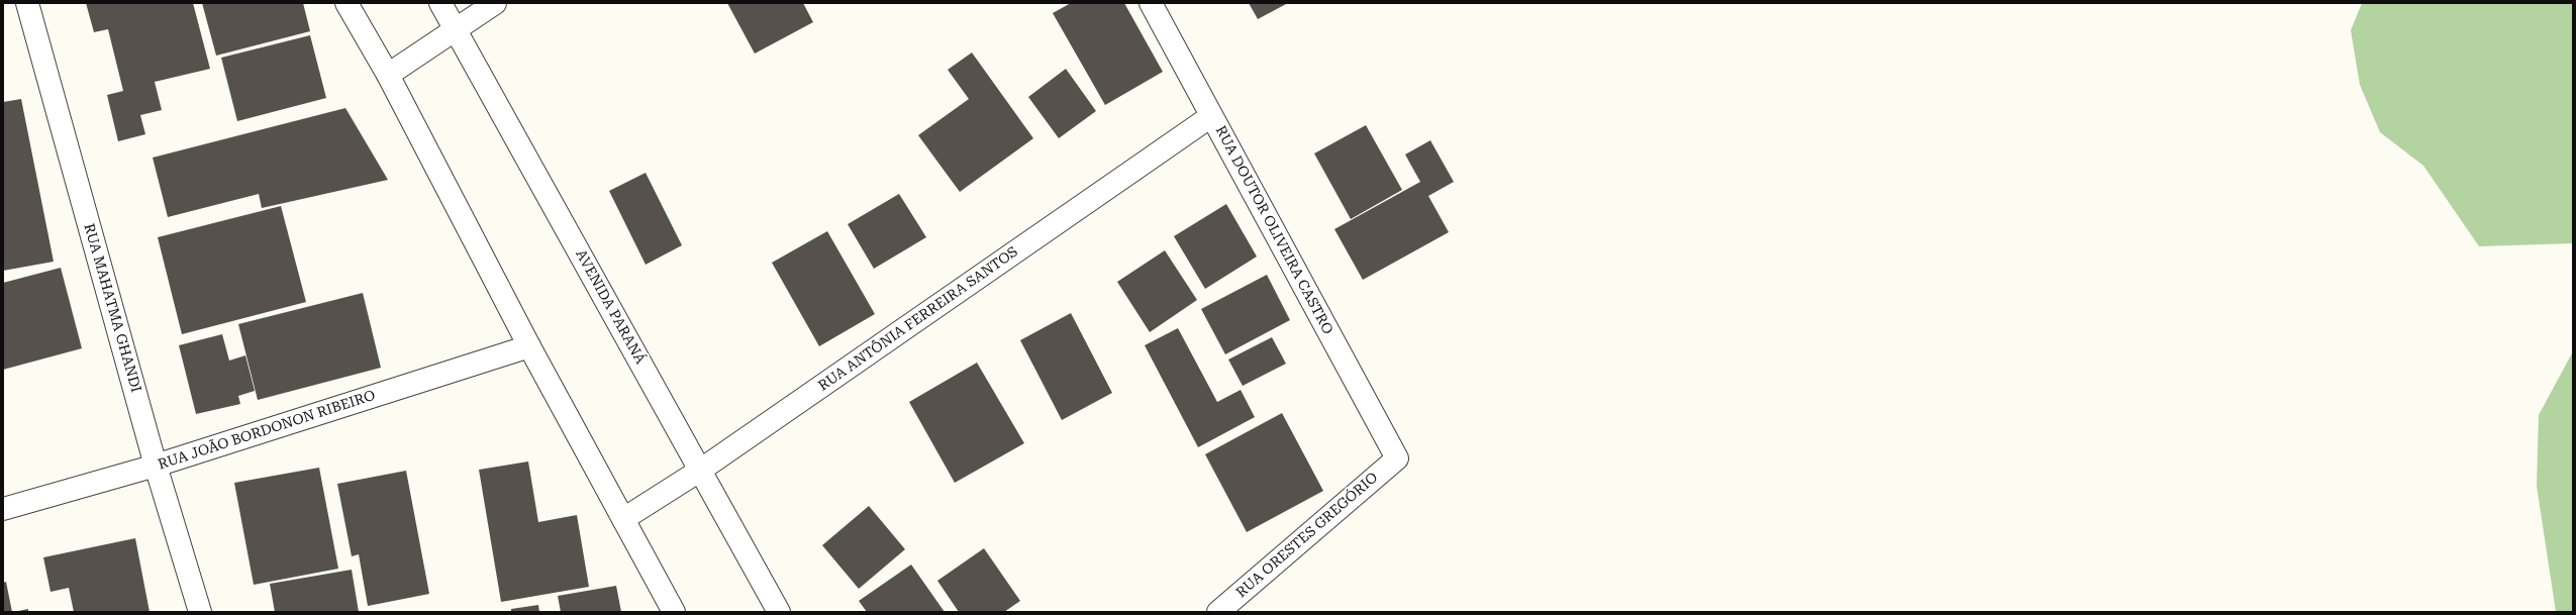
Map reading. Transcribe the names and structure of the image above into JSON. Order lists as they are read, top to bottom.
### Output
{
  "streets": {
    "street": [
      "RUA DOUTOR OLIVEIRA CASTRO",
      "AVENIDA PARANÁ",
      "RUA MAHATMA GHANDI",
      "RUA ANTÔNIA FERREIRA SANTOS",
      "RUA JOÃO BORDONON RIBEIRO",
      "RUA ORESTES GREGÓRIO"
    ]
  },
  "crossings": [
    ["RUA DOUTOR OLIVEIRA CASTRO", "RUA ANTÔNIA FERREIRA SANTOS"],
    ["RUA DOUTOR OLIVEIRA CASTRO", "RUA ORESTES GREGÓRIO"],
    ["AVENIDA PARANÁ", "RUA ANTÔNIA FERREIRA SANTOS"],
    ["RUA MAHATMA GHANDI", "RUA JOÃO BORDONON RIBEIRO"]
  ]
}
